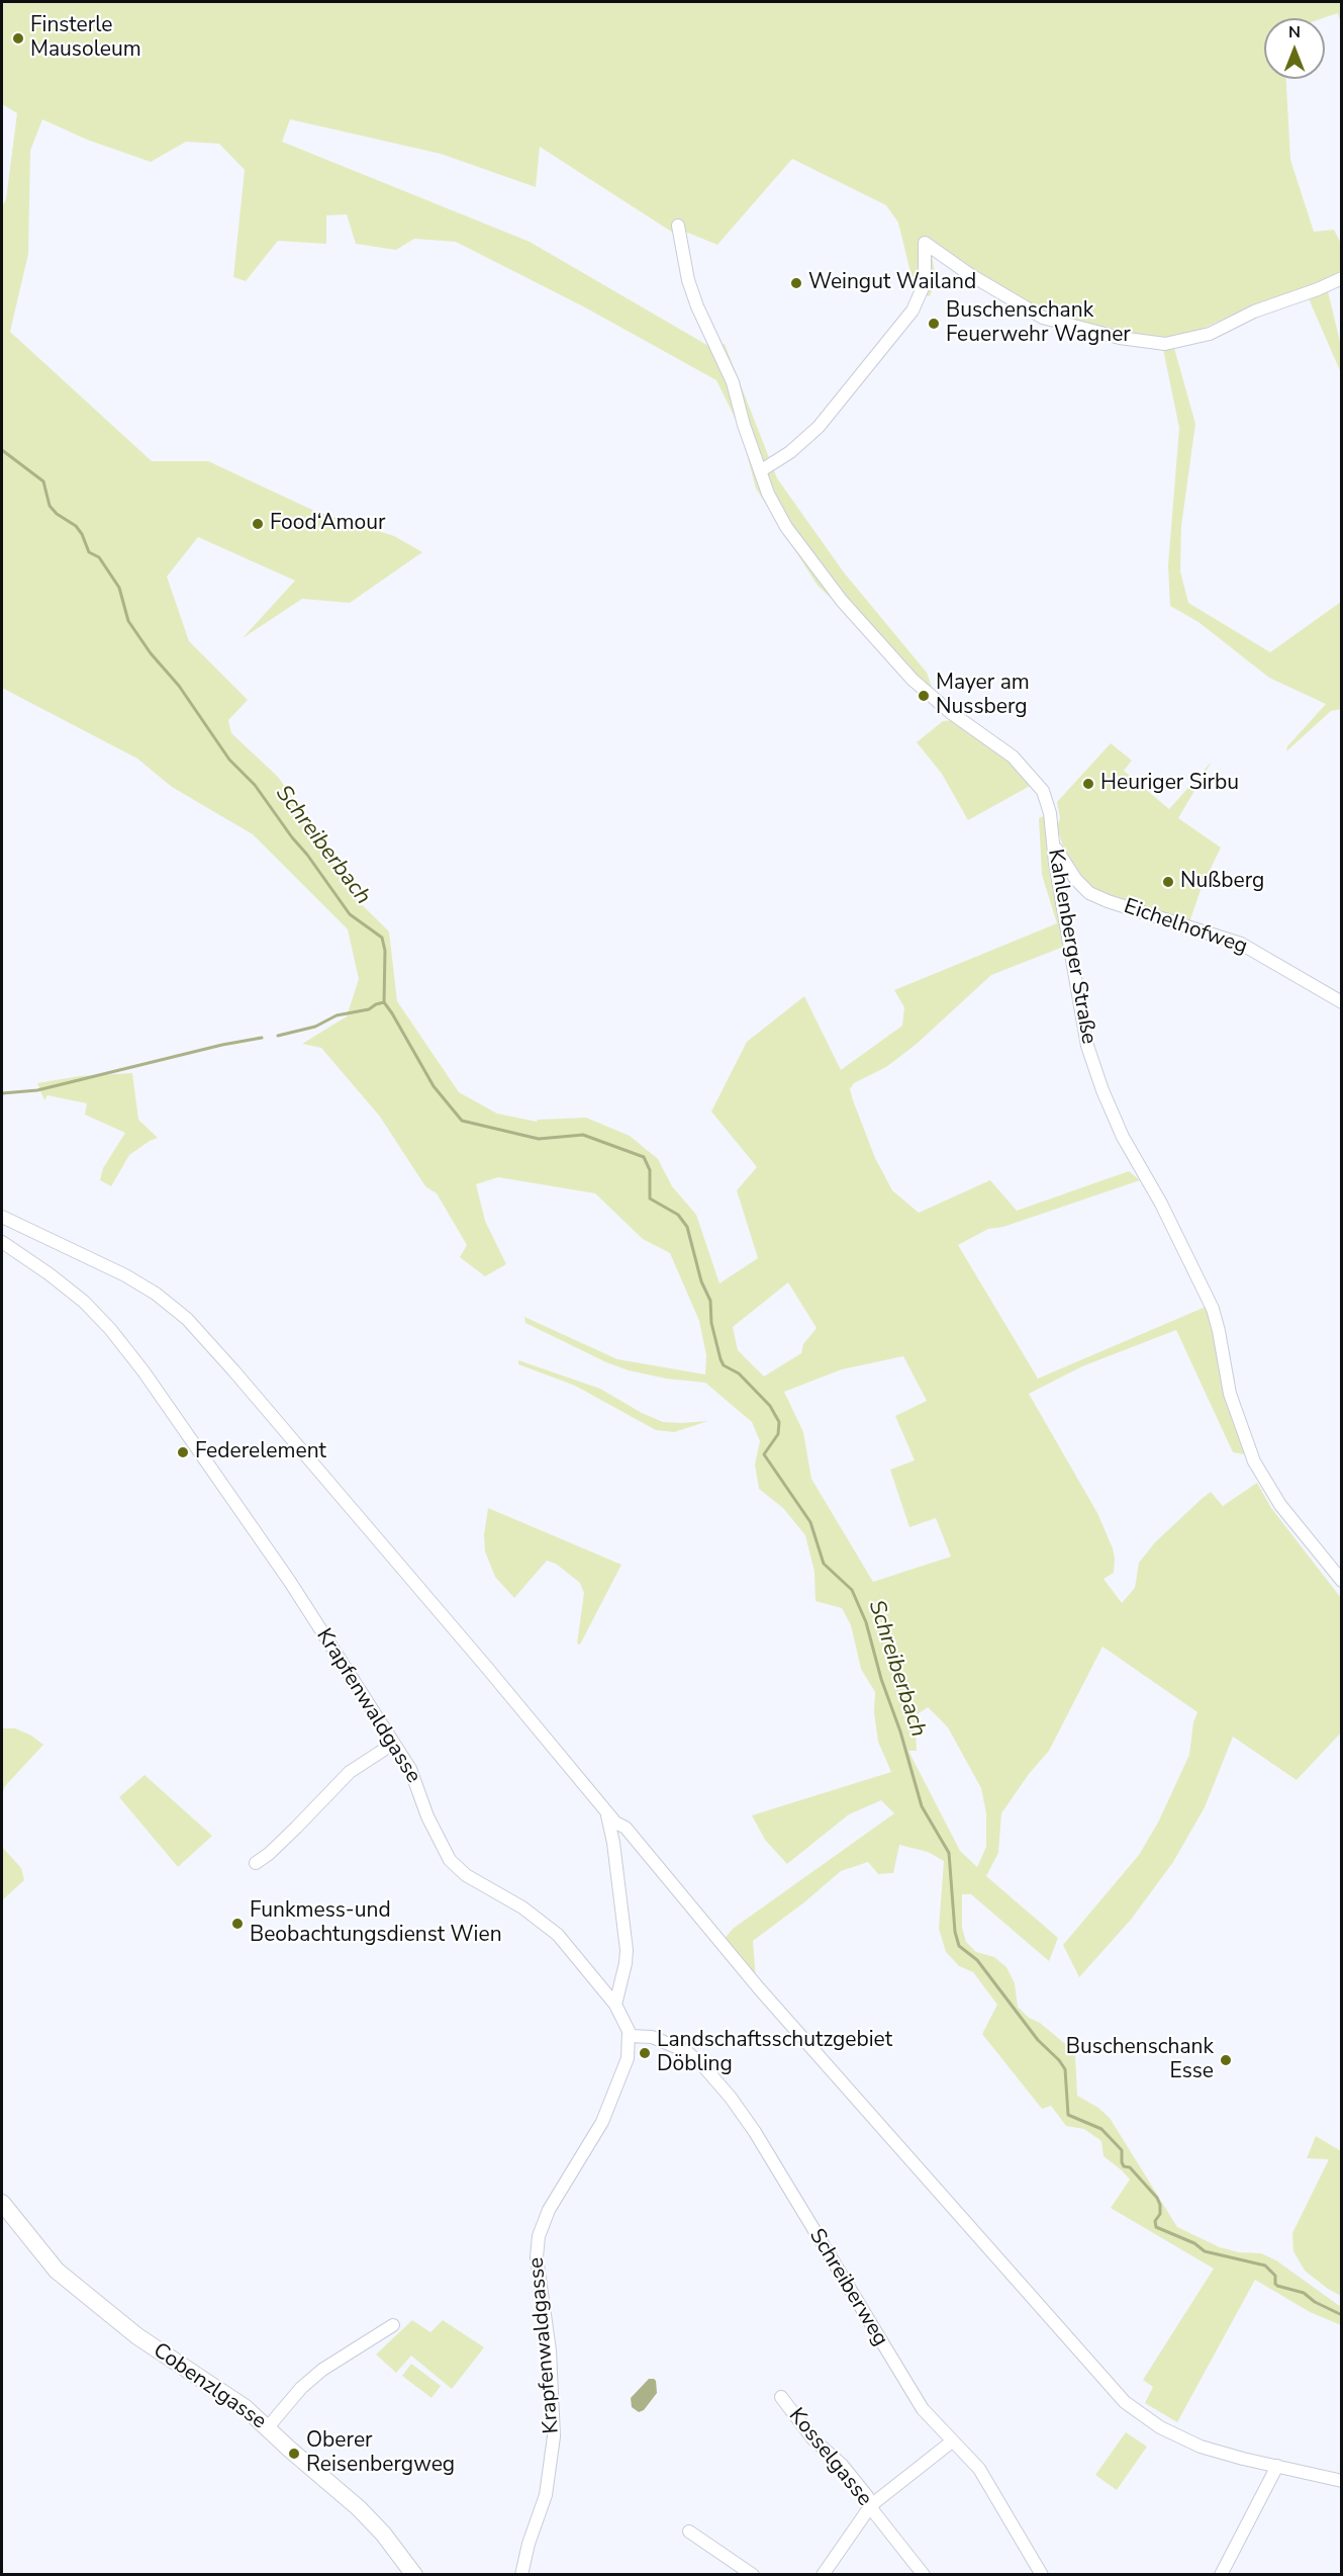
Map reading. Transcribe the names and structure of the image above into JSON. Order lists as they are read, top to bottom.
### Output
{
  "streets": {
    "street": [
      "Eichelhofweg",
      "Kahlenberger Straße",
      "Krapfenwaldgasse",
      "Schreiberweg",
      "Cobenzlgasse",
      "Kosselgasse"
    ]
  },
  "crossings": [
    ["Eichelhofweg", "Kahlenberger Straße"],
    ["Krapfenwaldgasse", "Schreiberweg"]
  ],
  "water": ["Schreiberbach"],
  "places": [
    "Finsterle Mausoleum",
    "Weingut Wailand",
    "Buschenschank Feuerwehr Wagner",
    "Food‘Amour",
    "Mayer am Nussberg",
    "Heuriger Sirbu",
    "Nußberg",
    "Federelement",
    "Funkmess-und Beobachtungsdienst Wien",
    "Landschaftsschutzgebiet Döbling",
    "Buschenschank Esse",
    "Oberer Reisenbergweg"
  ],
  "north": "top"
}
